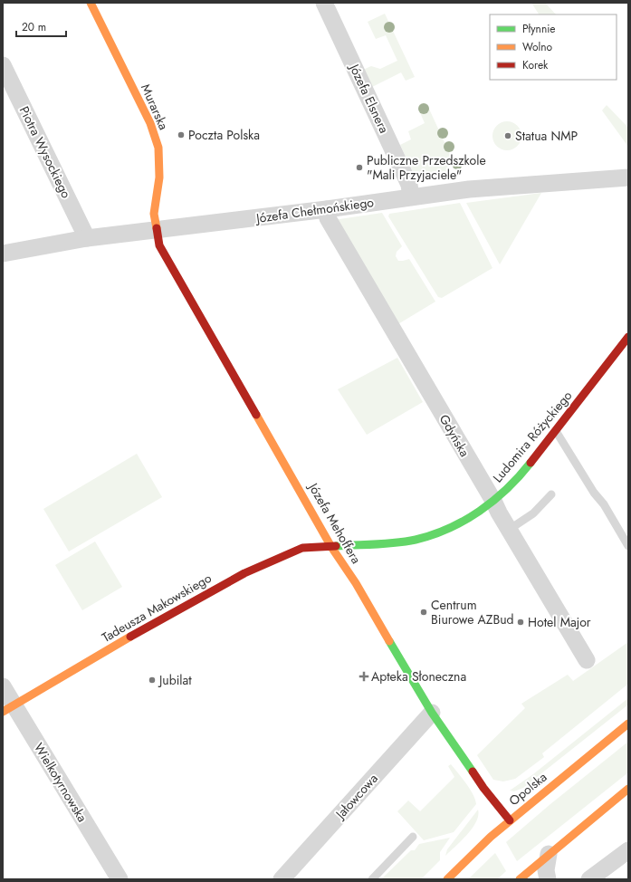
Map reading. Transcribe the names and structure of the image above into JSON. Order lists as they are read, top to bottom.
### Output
{
  "streets": {
    "street": [
      "Józefa Elsnera",
      "Murarska",
      "Piotra Wysockiego",
      "Józefa Chełmońskiego",
      "Gdyńska",
      "Ludomira Różyckiego",
      "Józefa Mehoffera",
      "Tadeusza Makowskiego",
      "Wielkotyrnowska",
      "Opolska",
      "Jałowcowa"
    ]
  },
  "crossings": [
    ["Józefa Elsnera", "Józefa Chełmońskiego"],
    ["Murarska", "Józefa Chełmońskiego"],
    ["Murarska", "Józefa Mehoffera"],
    ["Piotra Wysockiego", "Józefa Chełmońskiego"],
    ["Józefa Chełmońskiego", "Gdyńska"],
    ["Józefa Chełmońskiego", "Józefa Mehoffera"],
    ["Gdyńska", "Ludomira Różyckiego"],
    ["Ludomira Różyckiego", "Józefa Mehoffera"],
    ["Ludomira Różyckiego", "Tadeusza Makowskiego"],
    ["Józefa Mehoffera", "Tadeusza Makowskiego"],
    ["Józefa Mehoffera", "Opolska"],
    ["Józefa Mehoffera", "Jałowcowa"],
    ["Tadeusza Makowskiego", "Wielkotyrnowska"]
  ],
  "places": {
    "other": [
      "Poczta Polska",
      "Statua NMP",
      "Publiczne Przedszkole \"Mali Przyjaciele\"",
      "Centrum Biurowe AZBud",
      "Hotel Major",
      "Jubilat"
    ],
    "health": ["Apteka Słoneczna"]
  },
  "legend": ["Płynnie", "Wolno", "Korek"],
  "scale_bar": "20 m"
}
